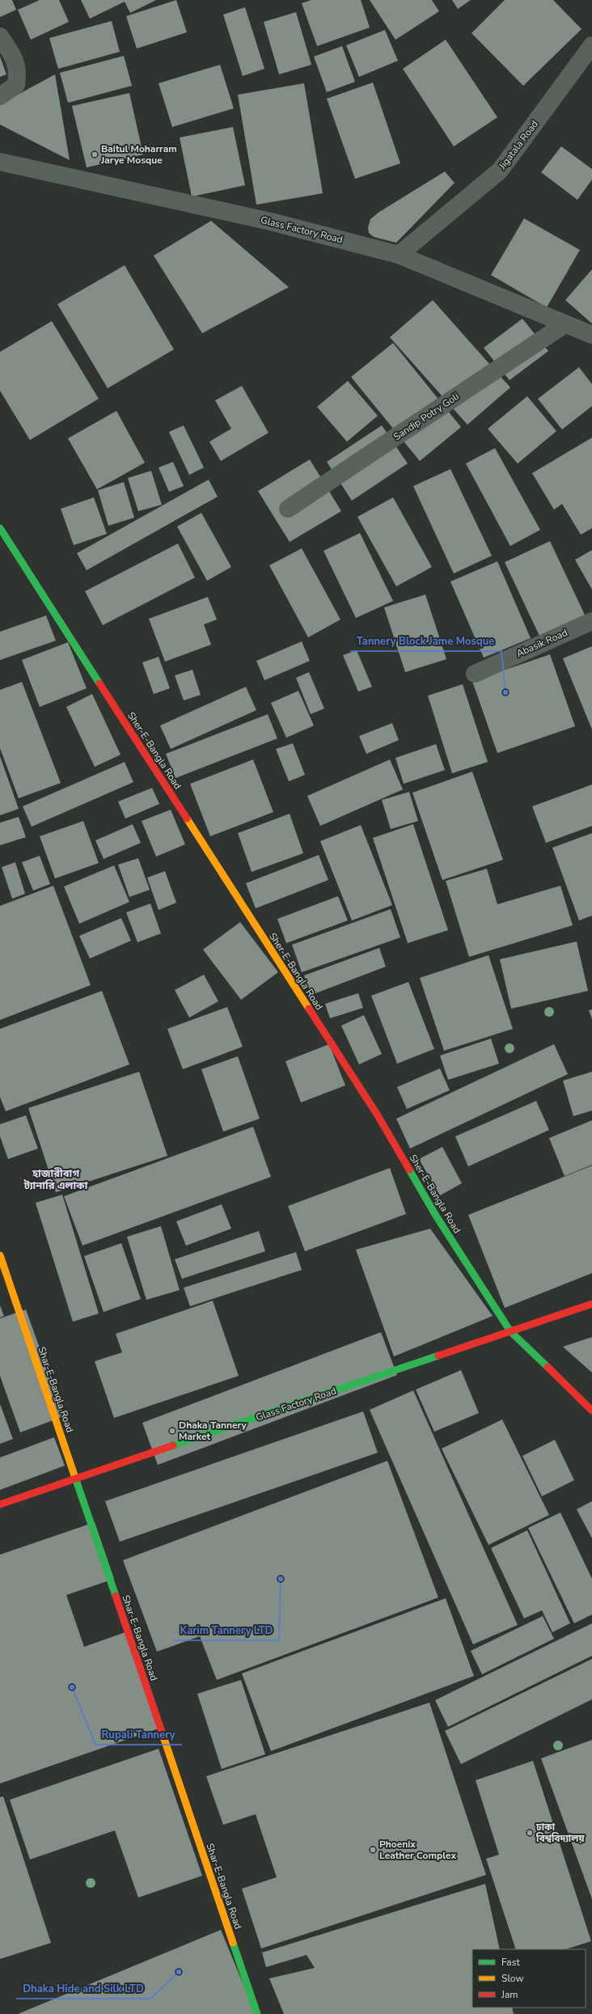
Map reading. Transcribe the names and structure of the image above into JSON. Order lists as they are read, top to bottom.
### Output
{
  "streets": {
    "street": [
      "Jigatala Road",
      "Glass Factory Road",
      "Sandip Potry Goli",
      "Abasik Road",
      "Sher-E-Bangla Road",
      "Shar-E-Bangla Road"
    ]
  },
  "crossings": [
    ["Jigatala Road", "Glass Factory Road"],
    ["Glass Factory Road", "Sandip Potry Goli"],
    ["Glass Factory Road", "Sher-E-Bangla Road"],
    ["Glass Factory Road", "Shar-E-Bangla Road"]
  ],
  "districts": ["হাজারীবাগ ট্যানারি এলাকা"],
  "places": [
    "Baitul Moharram Jarye Mosque",
    "Tannery Block Jame Mosque",
    "Dhaka Tannery Market",
    "Karim Tannery LTD",
    "Rupali Tannery",
    "ঢাকা বিশ্ববিদ্যালয়",
    "Phoenix Leather Complex",
    "Dhaka Hide and Silk LTD"
  ],
  "legend": ["Fast", "Slow", "Jam"]
}
